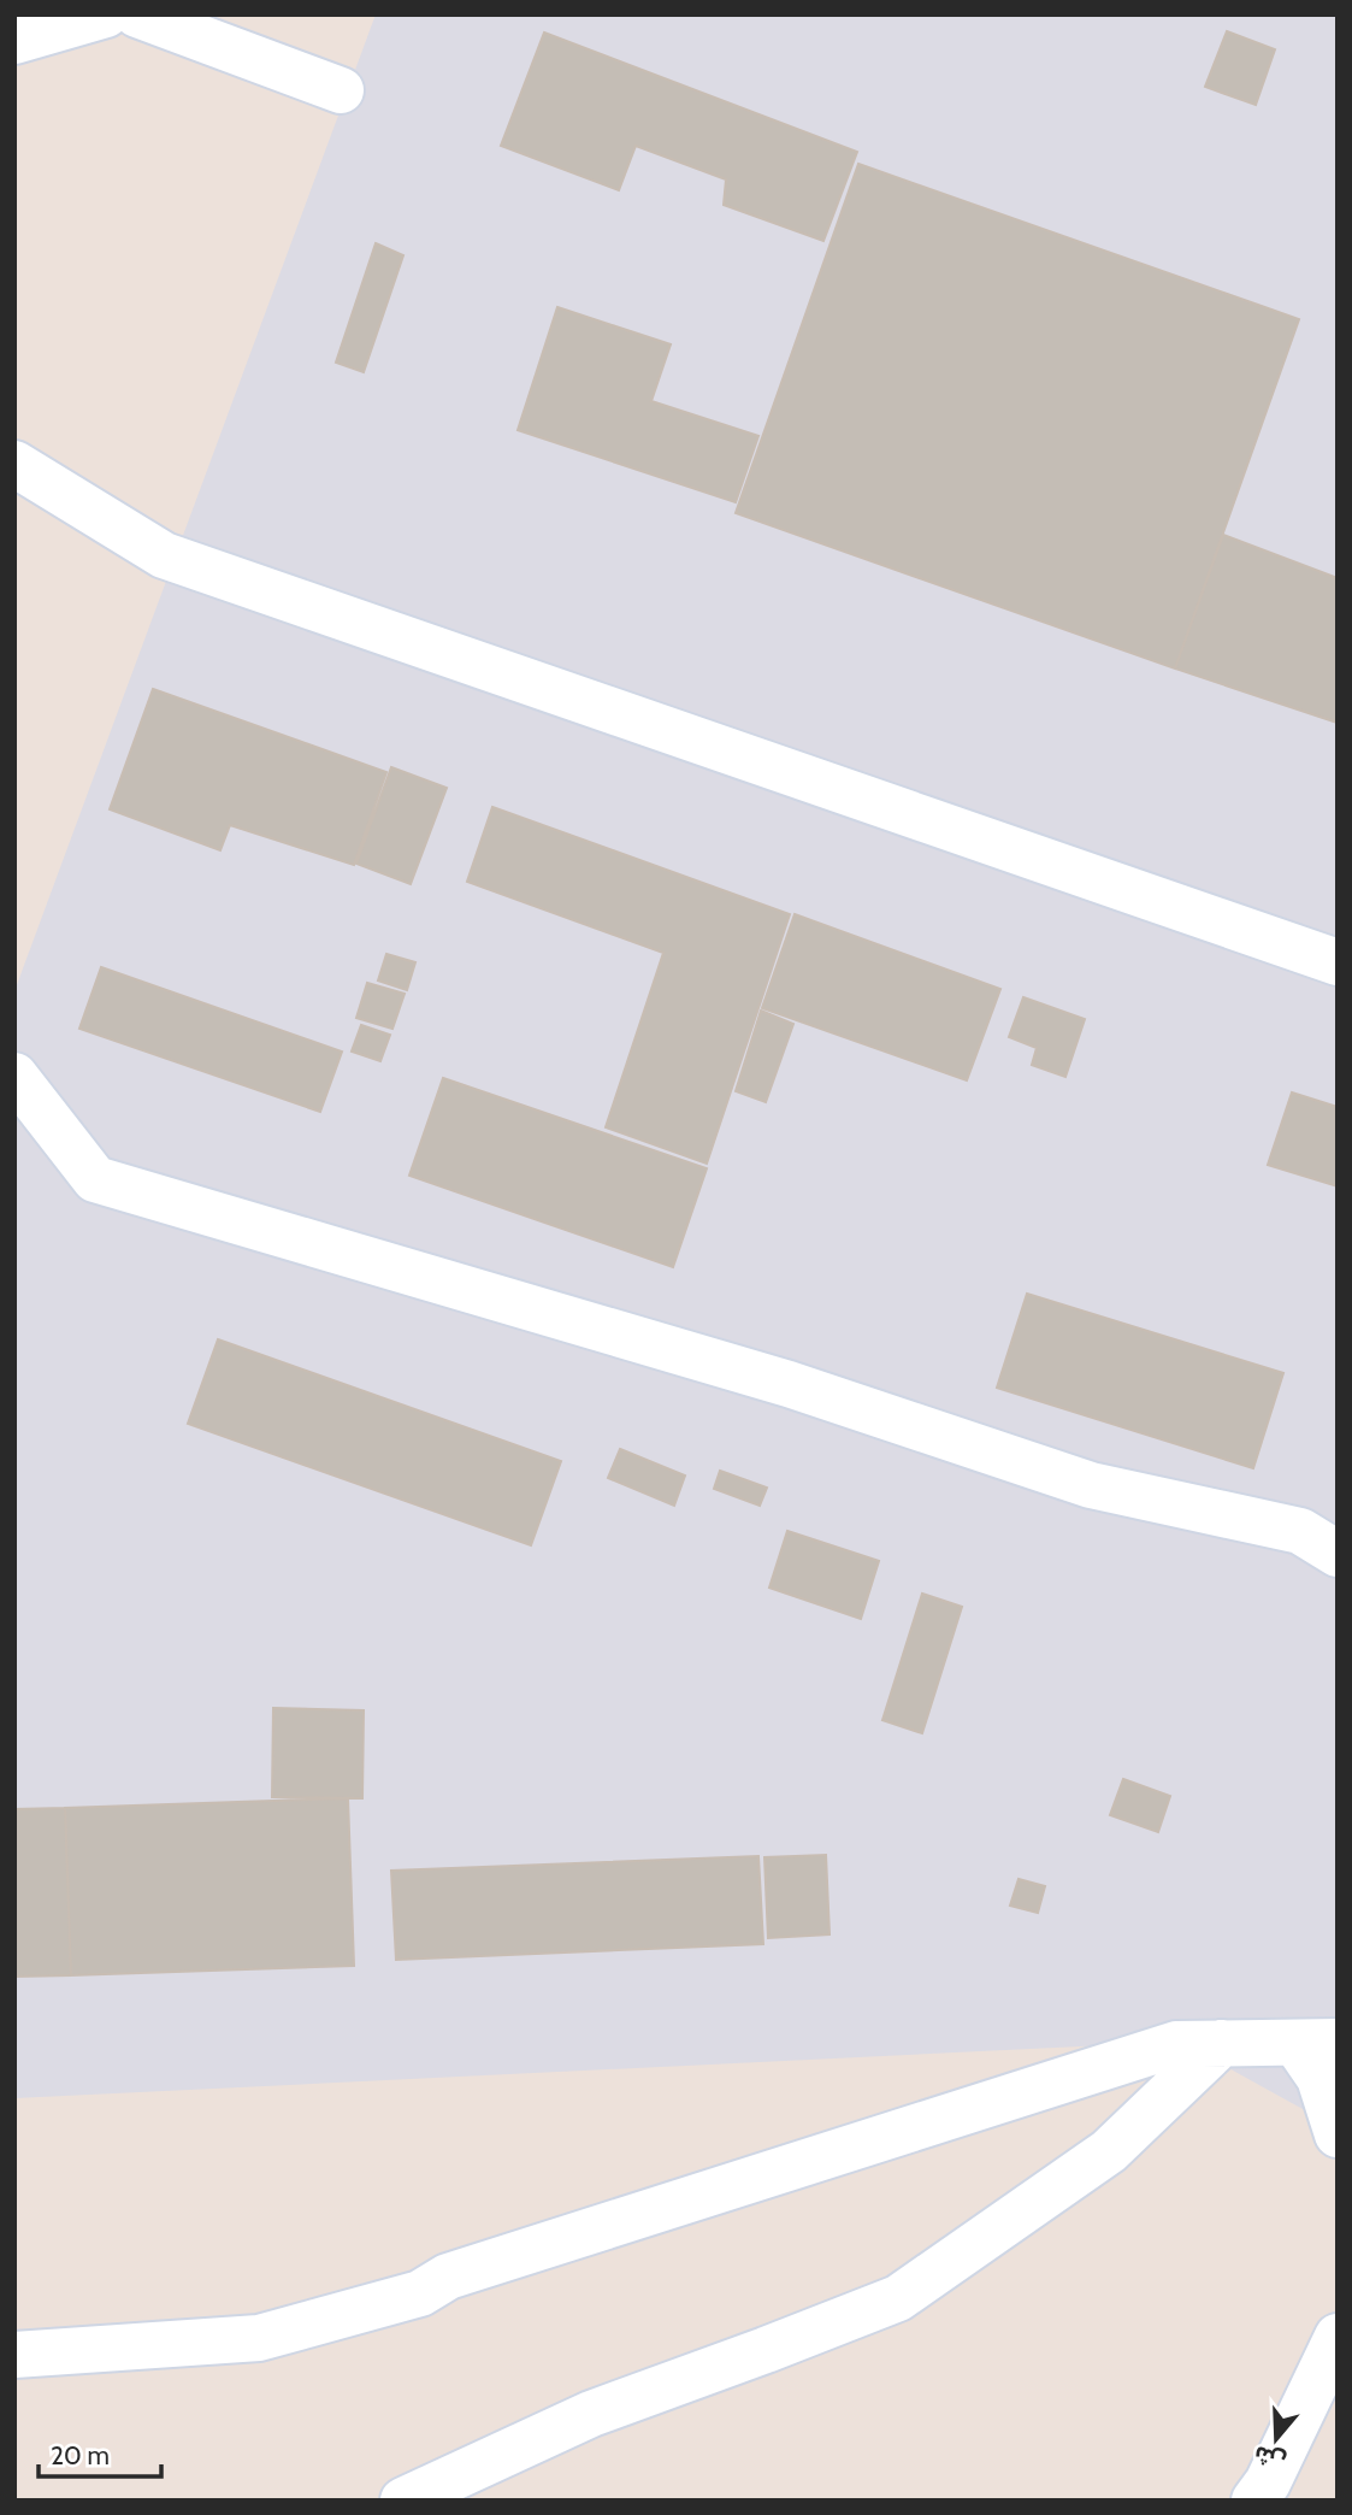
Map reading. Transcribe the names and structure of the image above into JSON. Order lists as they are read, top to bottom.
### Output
{
  "scale_bar": "20 m",
  "north": "bottom"
}
